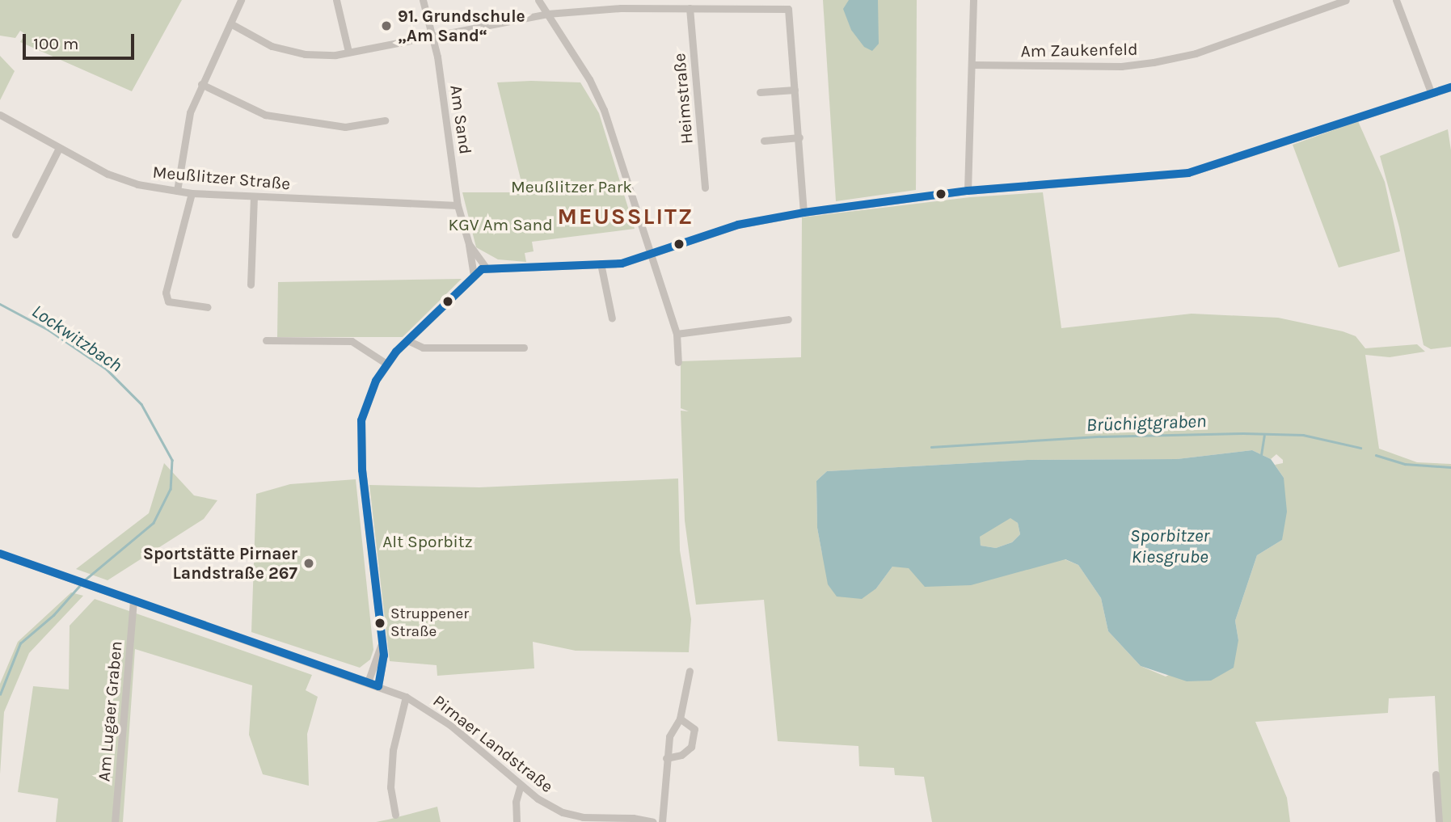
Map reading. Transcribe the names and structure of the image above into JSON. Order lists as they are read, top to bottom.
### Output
{
  "streets": {
    "street": [
      "Am Zaukenfeld",
      "Heimstraße",
      "Am Sand",
      "Meußlitzer Straße",
      "Am Lugaer Graben",
      "Pirnaer Landstraße"
    ]
  },
  "crossings": [
    ["Am Sand", "Meußlitzer Straße"],
    ["Am Lugaer Graben", "Pirnaer Landstraße"]
  ],
  "districts": ["MEUSSLITZ"],
  "water": ["Lockwitzbach", "Brüchigtgraben", "Sporbitzer Kiesgrube"],
  "parks": ["Meußlitzer Park", "KGV Am Sand", "Alt Sporbitz"],
  "places": ["91. Grundschule „Am Sand“", "Sportstätte Pirnaer Landstraße 267", "Struppener Straße"],
  "scale_bar": "100 m"
}
